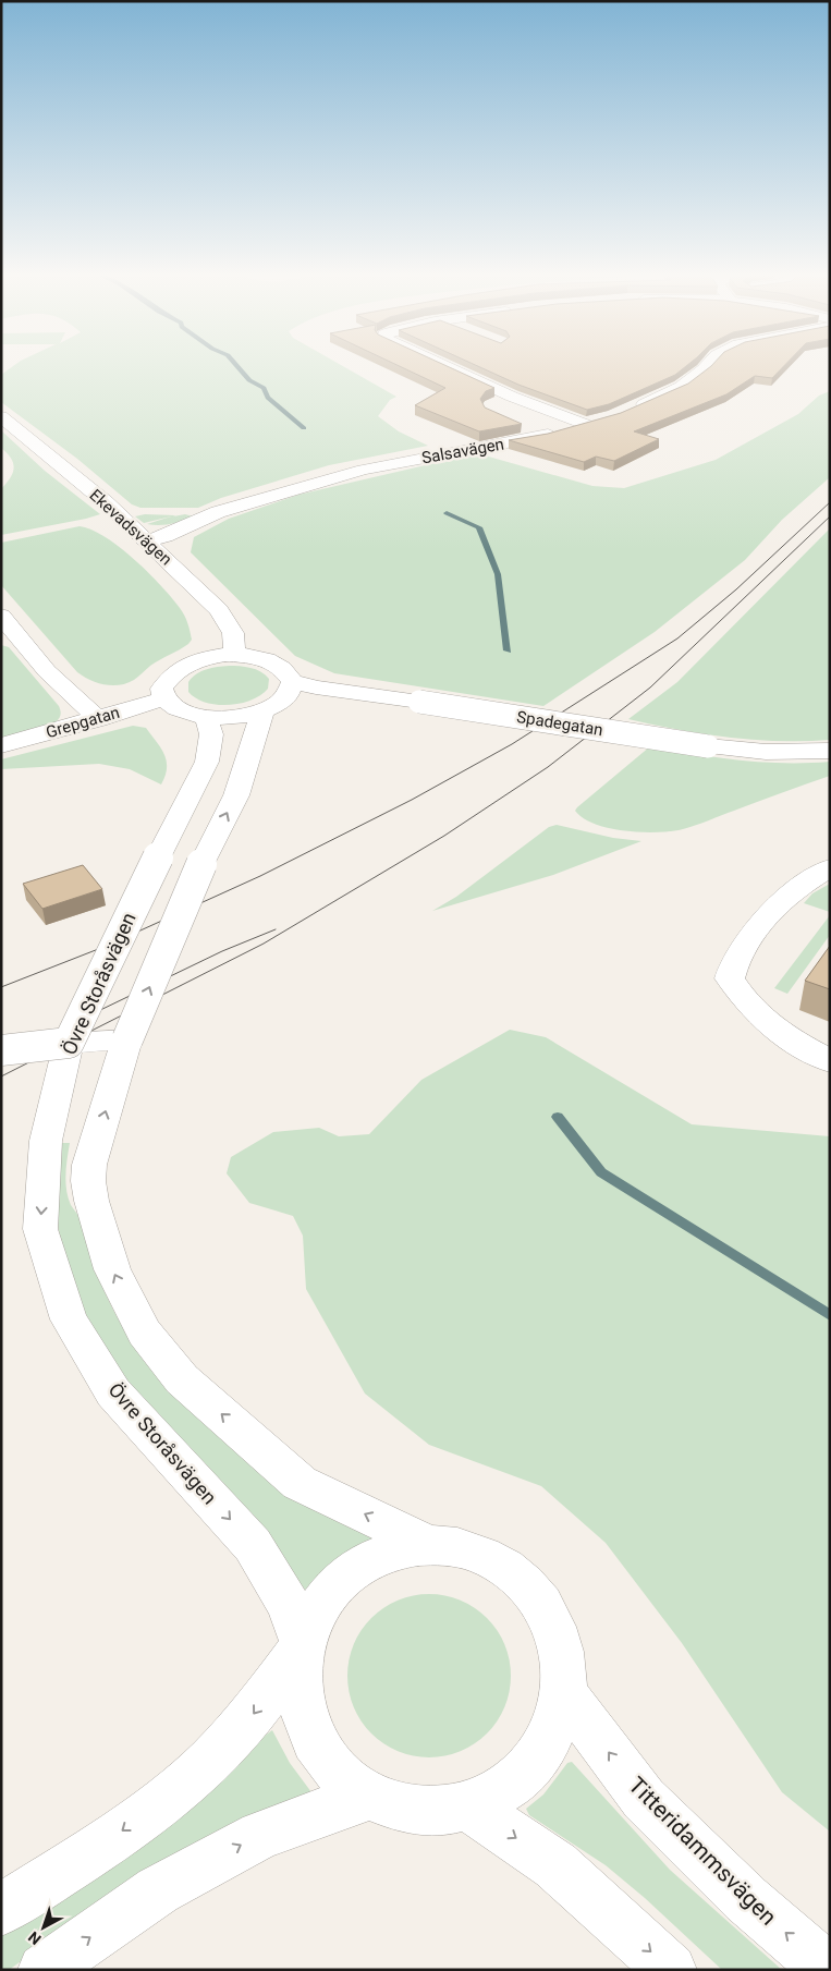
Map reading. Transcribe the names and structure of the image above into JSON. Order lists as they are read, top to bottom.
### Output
{
  "streets": {
    "street": [
      "Salsavägen",
      "Ekevadsvägen",
      "Grepgatan",
      "Spadegatan",
      "Övre Storåsvägen",
      "Titteridammsvägen"
    ]
  },
  "crossings": [
    ["Salsavägen", "Ekevadsvägen"],
    ["Ekevadsvägen", "Spadegatan"],
    ["Grepgatan", "Spadegatan"]
  ],
  "one_way": ["Övre Storåsvägen"],
  "north": "bottom left"
}
